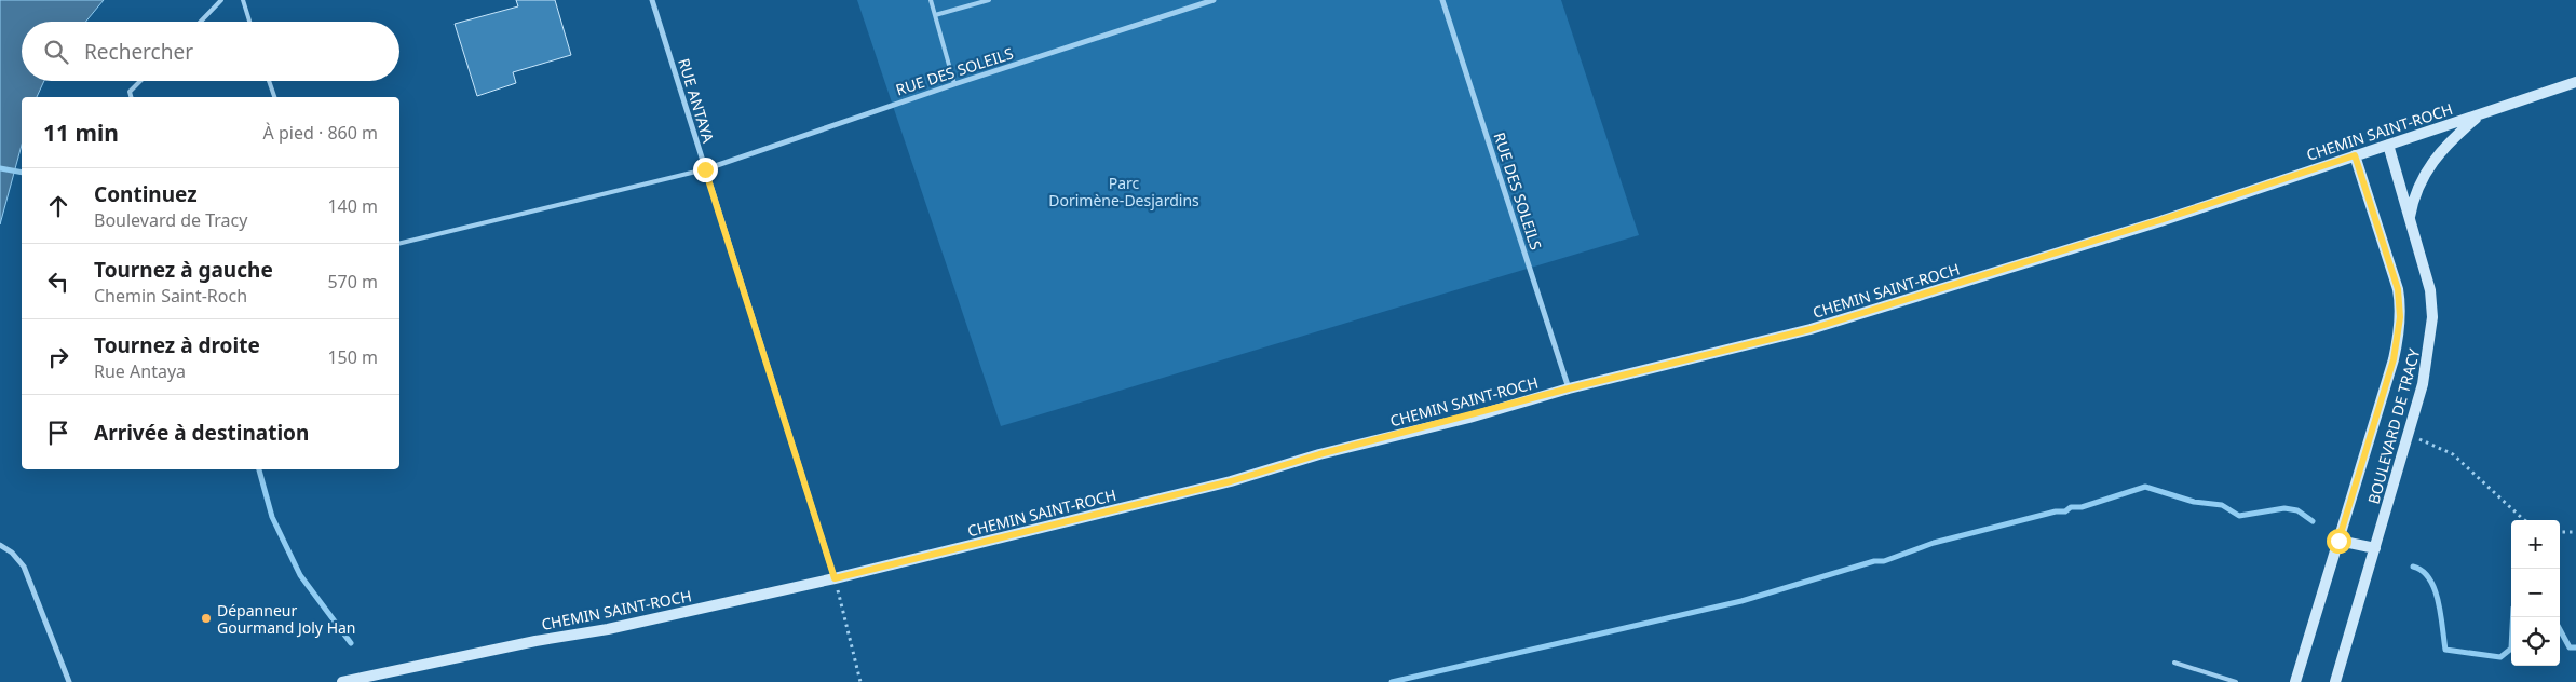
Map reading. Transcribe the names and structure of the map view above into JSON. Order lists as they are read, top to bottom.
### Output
{
  "streets": {
    "main road": ["CHEMIN SAINT-ROCH", "BOULEVARD DE TRACY"],
    "street": ["RUE DES SOLEILS", "RUE ANTAYA"]
  },
  "crossings": [
    ["RUE DES SOLEILS", "RUE ANTAYA"],
    ["RUE DES SOLEILS", "CHEMIN SAINT-ROCH"],
    ["RUE ANTAYA", "CHEMIN SAINT-ROCH"],
    ["CHEMIN SAINT-ROCH", "BOULEVARD DE TRACY"]
  ],
  "parks": ["Parc Dorimène-Desjardins"],
  "places": ["Dépanneur Gourmand Joly Han"],
  "page": {
    "search": "Rechercher",
    "heading": ["11 min", "À pied · 860 m"],
    "list": [
      ["Continuez", "Boulevard de Tracy", "140 m"],
      ["Tournez à gauche", "Chemin Saint-Roch", "570 m"],
      ["Tournez à droite", "Rue Antaya", "150 m"],
      "Arrivée à destination"
    ],
    "map_buttons": ["+", "−"]
  }
}
